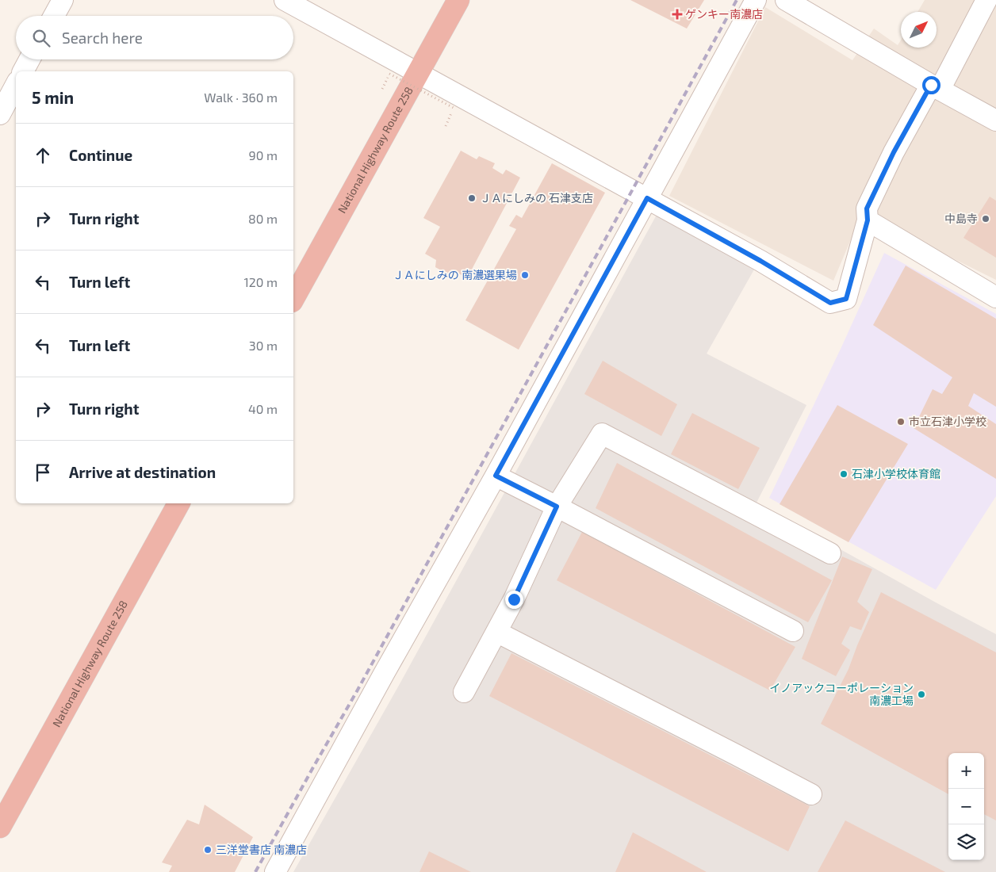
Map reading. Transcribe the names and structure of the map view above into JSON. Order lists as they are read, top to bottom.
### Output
{
  "streets": {
    "highway": ["National Highway Route 258"]
  },
  "places": {
    "health": ["ゲンキー南濃店"],
    "other": [
      "ＪＡにしみの 石津支店",
      "中島寺",
      "ＪＡにしみの 南濃選果場",
      "市立石津小学校",
      "石津小学校体育館",
      "イノアックコーポレーション 南濃工場",
      "三洋堂書店 南濃店"
    ]
  },
  "north": "top right",
  "page": {
    "search": "Search here",
    "heading": ["5 min", "Walk · 360 m"],
    "list": [
      ["Continue", "90 m"],
      ["Turn right", "80 m"],
      ["Turn left", "120 m"],
      ["Turn left", "30 m"],
      ["Turn right", "40 m"],
      "Arrive at destination"
    ],
    "map_buttons": ["+", "−"]
  }
}
